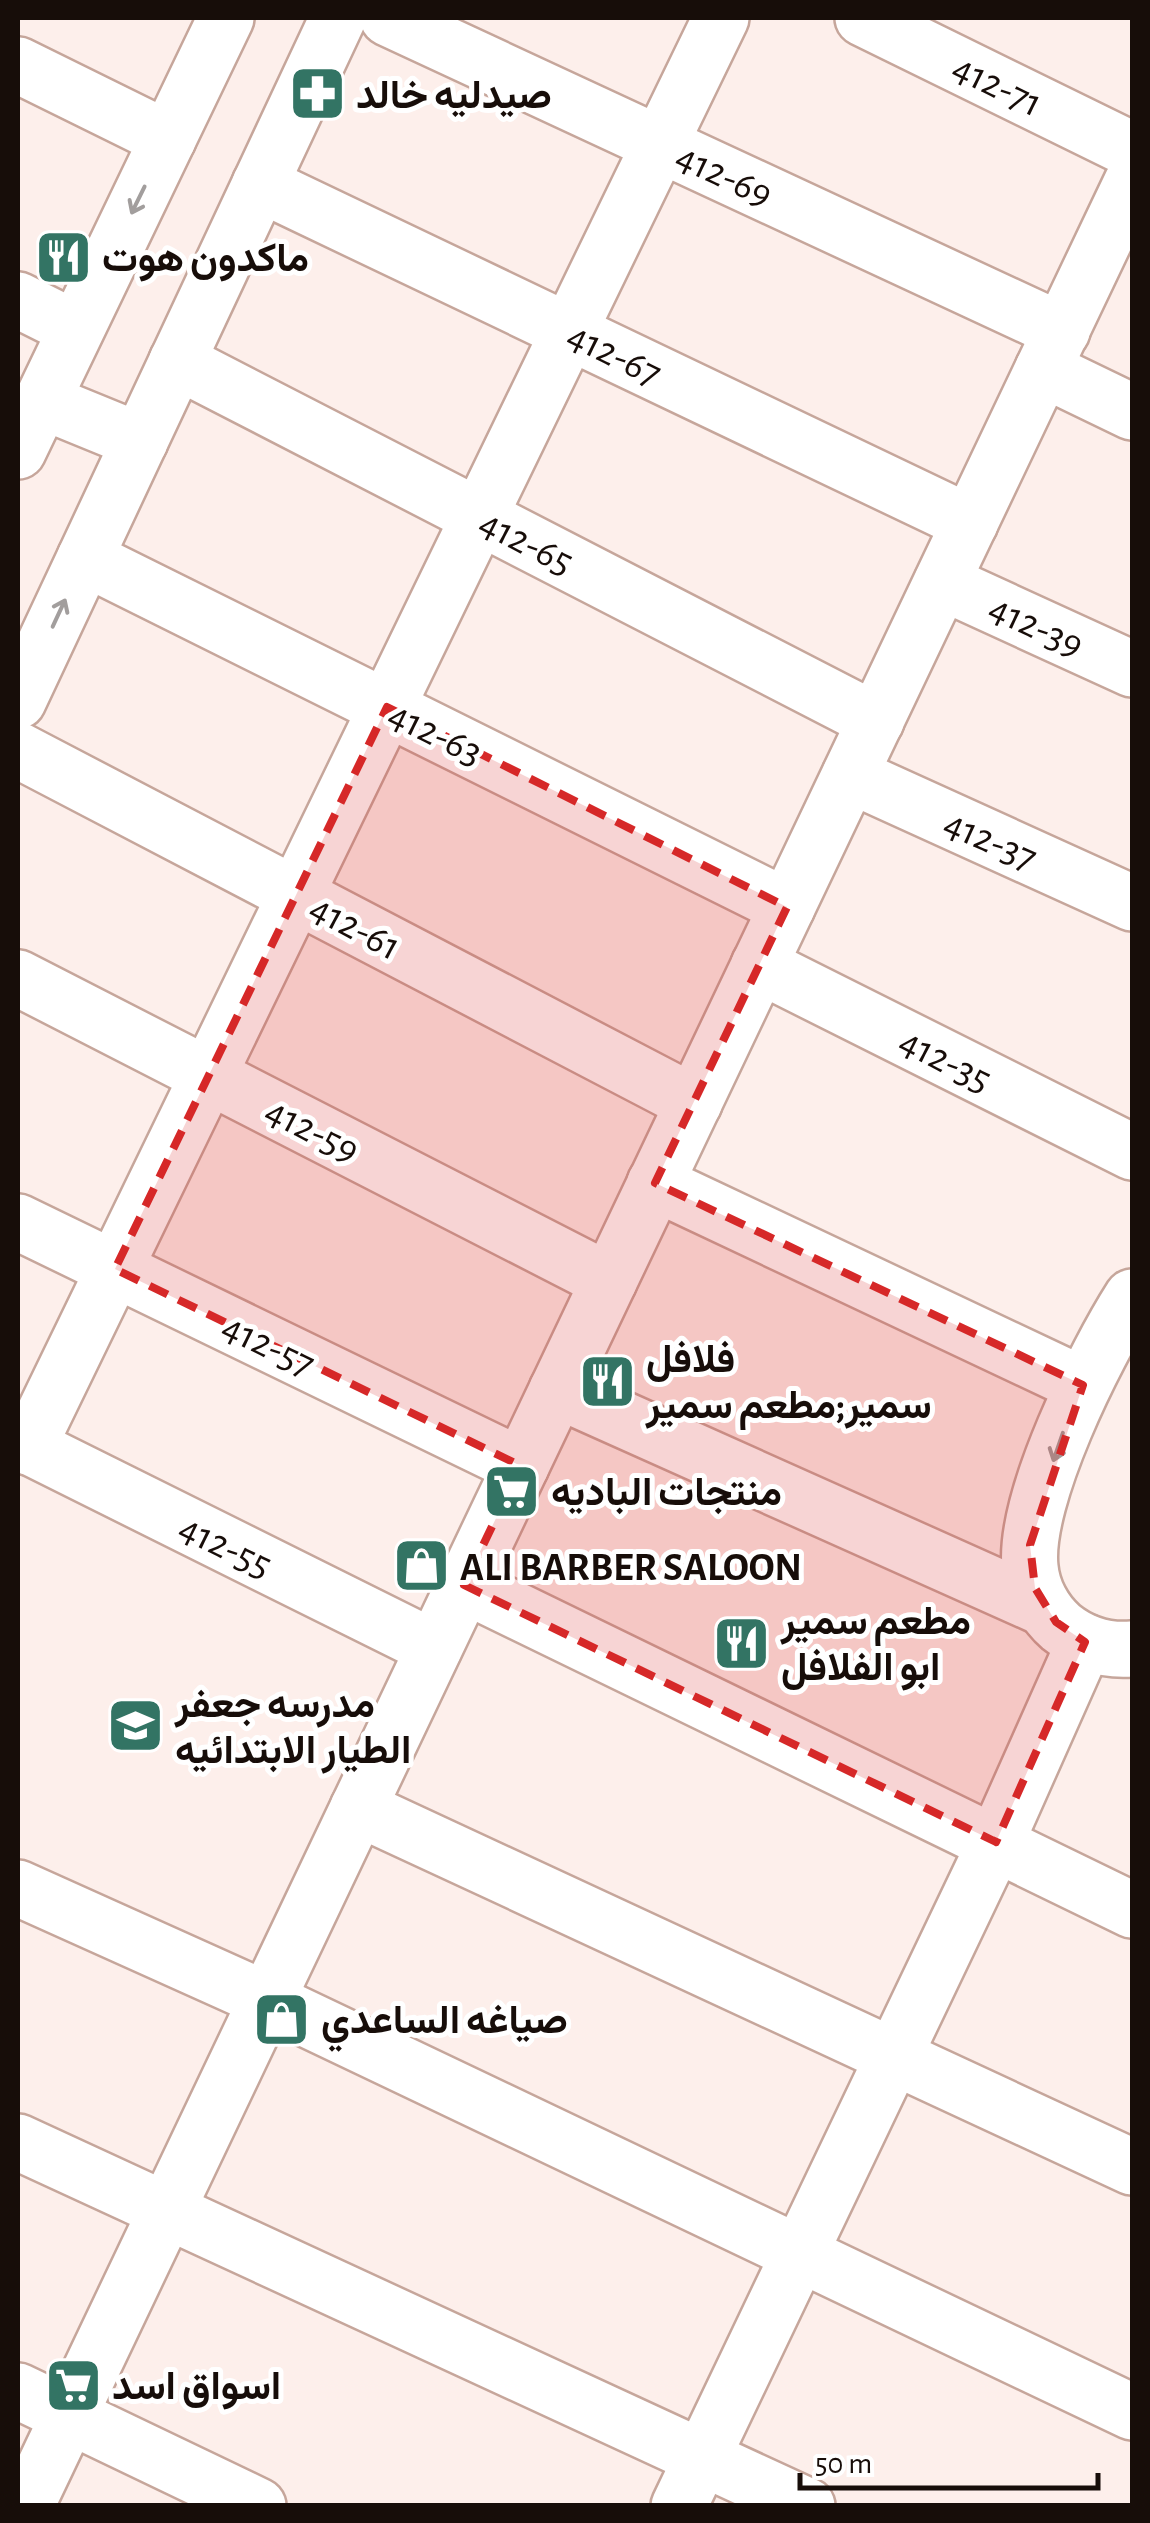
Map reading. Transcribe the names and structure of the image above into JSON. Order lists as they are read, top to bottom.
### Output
{
  "streets": {
    "street": [
      "412-71",
      "412-69",
      "412-67",
      "412-65",
      "412-39",
      "412-63",
      "412-37",
      "412-61",
      "412-35",
      "412-59",
      "412-57",
      "412-55"
    ]
  },
  "places": {
    "pharmacy": ["صيدليه خالد"],
    "restaurant": ["ماكدون هوت", "فلافل سمير;مطعم سمير", "مطعم سمير ابو الفلافل"],
    "supermarket": ["منتجات الباديه", "اسواق اسد"],
    "shop": ["ALI BARBER SALOON", "صياغه الساعدي"],
    "school or university": ["مدرسه جعفر الطيار الابتدائيه"]
  },
  "scale_bar": "50 m"
}
